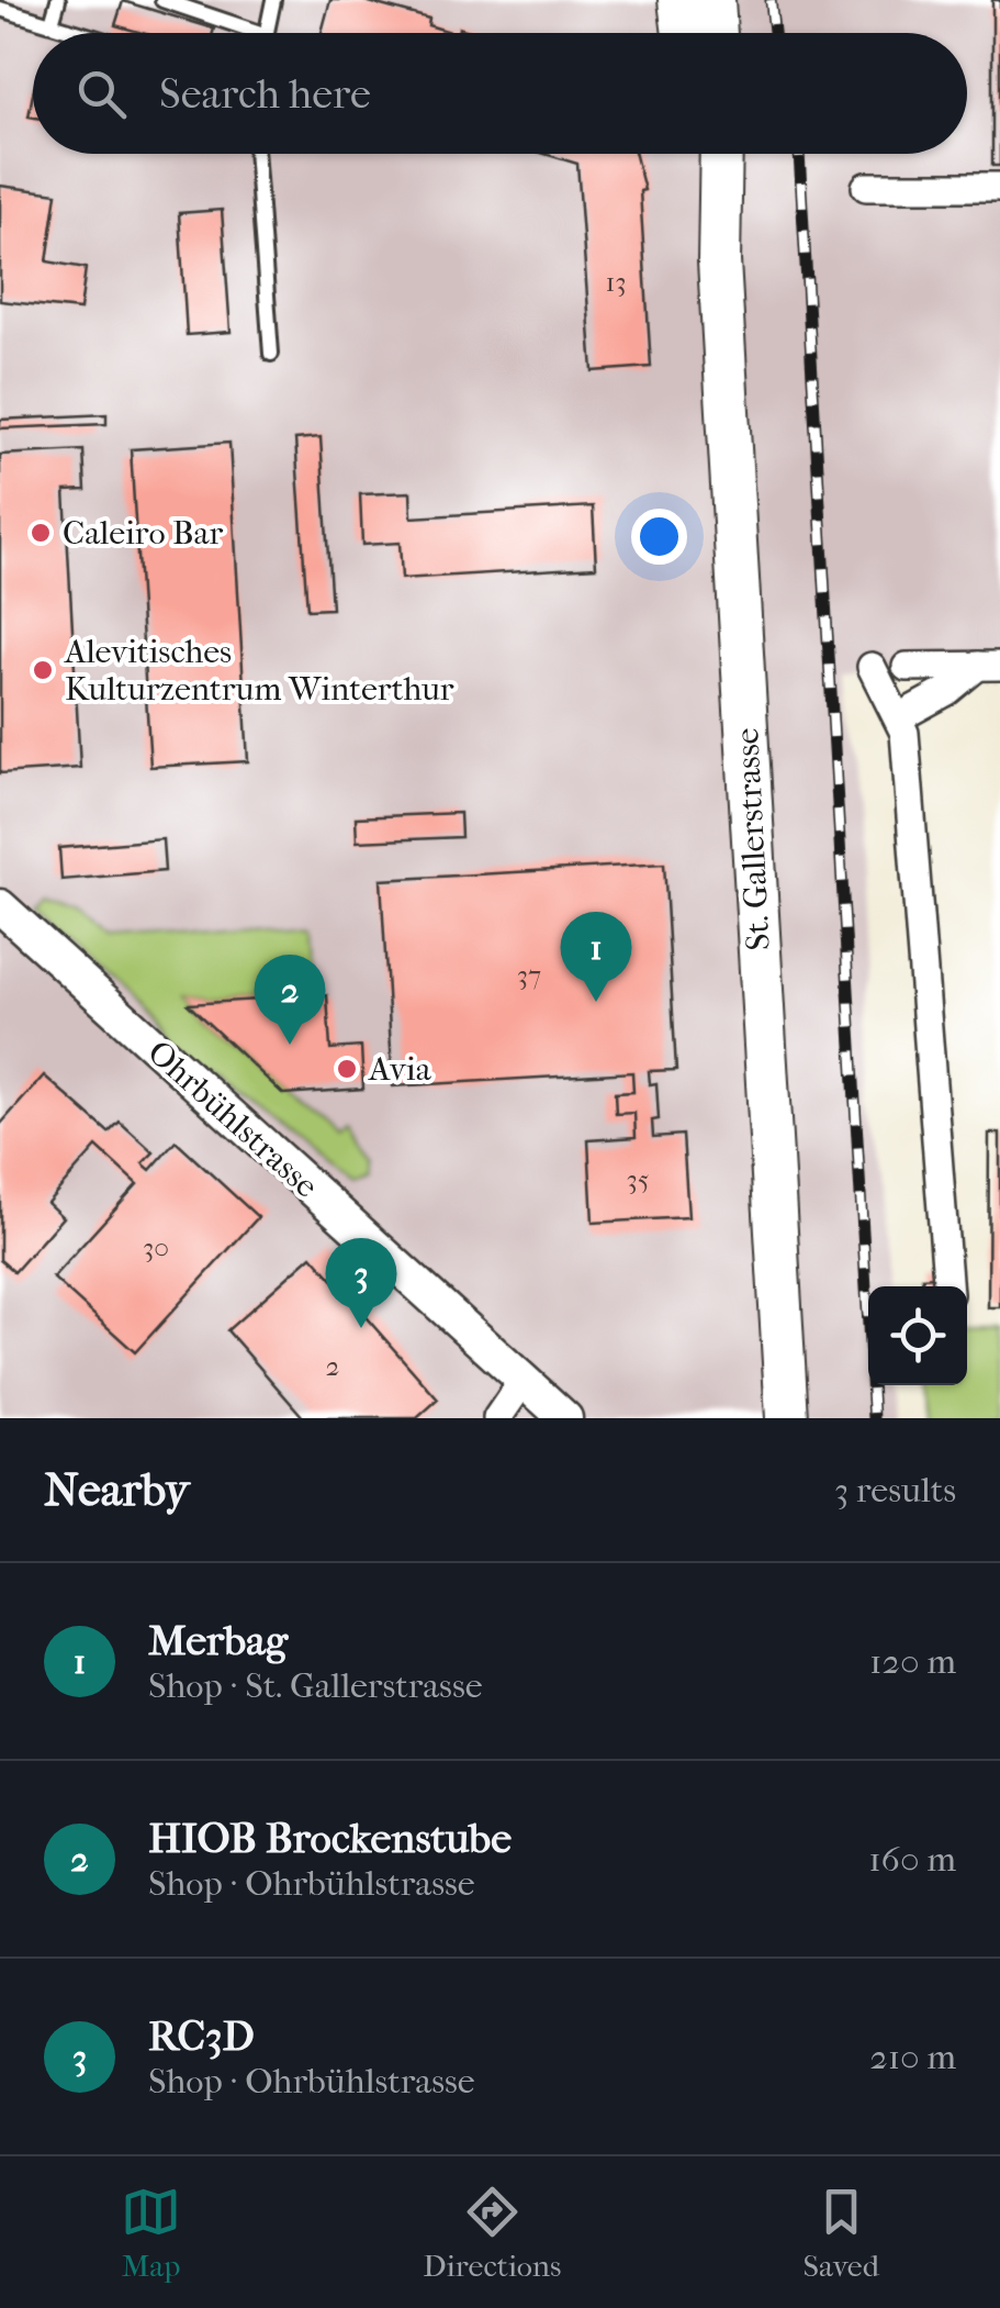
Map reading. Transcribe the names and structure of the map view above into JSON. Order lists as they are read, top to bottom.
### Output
{
  "streets": {
    "main road": ["St. Gallerstrasse"],
    "street": ["Ohrbühlstrasse"]
  },
  "places": ["Caleiro Bar", "Alevitisches Kulturzentrum Winterthur", "Avia"],
  "house_numbers": [
    "13",
    "37",
    "35",
    "30",
    "2"
  ],
  "page": {
    "search": "Search here",
    "pins": ["1", "2", "3"],
    "heading": ["Nearby", "3 results"],
    "list": [
      {
        "mark": "1",
        "name": "Merbag",
        "note": "Shop · St. Gallerstrasse",
        "value": "120 m"
      },
      {
        "mark": "2",
        "name": "HIOB Brockenstube",
        "note": "Shop · Ohrbühlstrasse",
        "value": "160 m"
      },
      {
        "mark": "3",
        "name": "RC3D",
        "note": "Shop · Ohrbühlstrasse",
        "value": "210 m"
      }
    ],
    "nav": ["Map", "Directions", "Saved"]
  }
}
